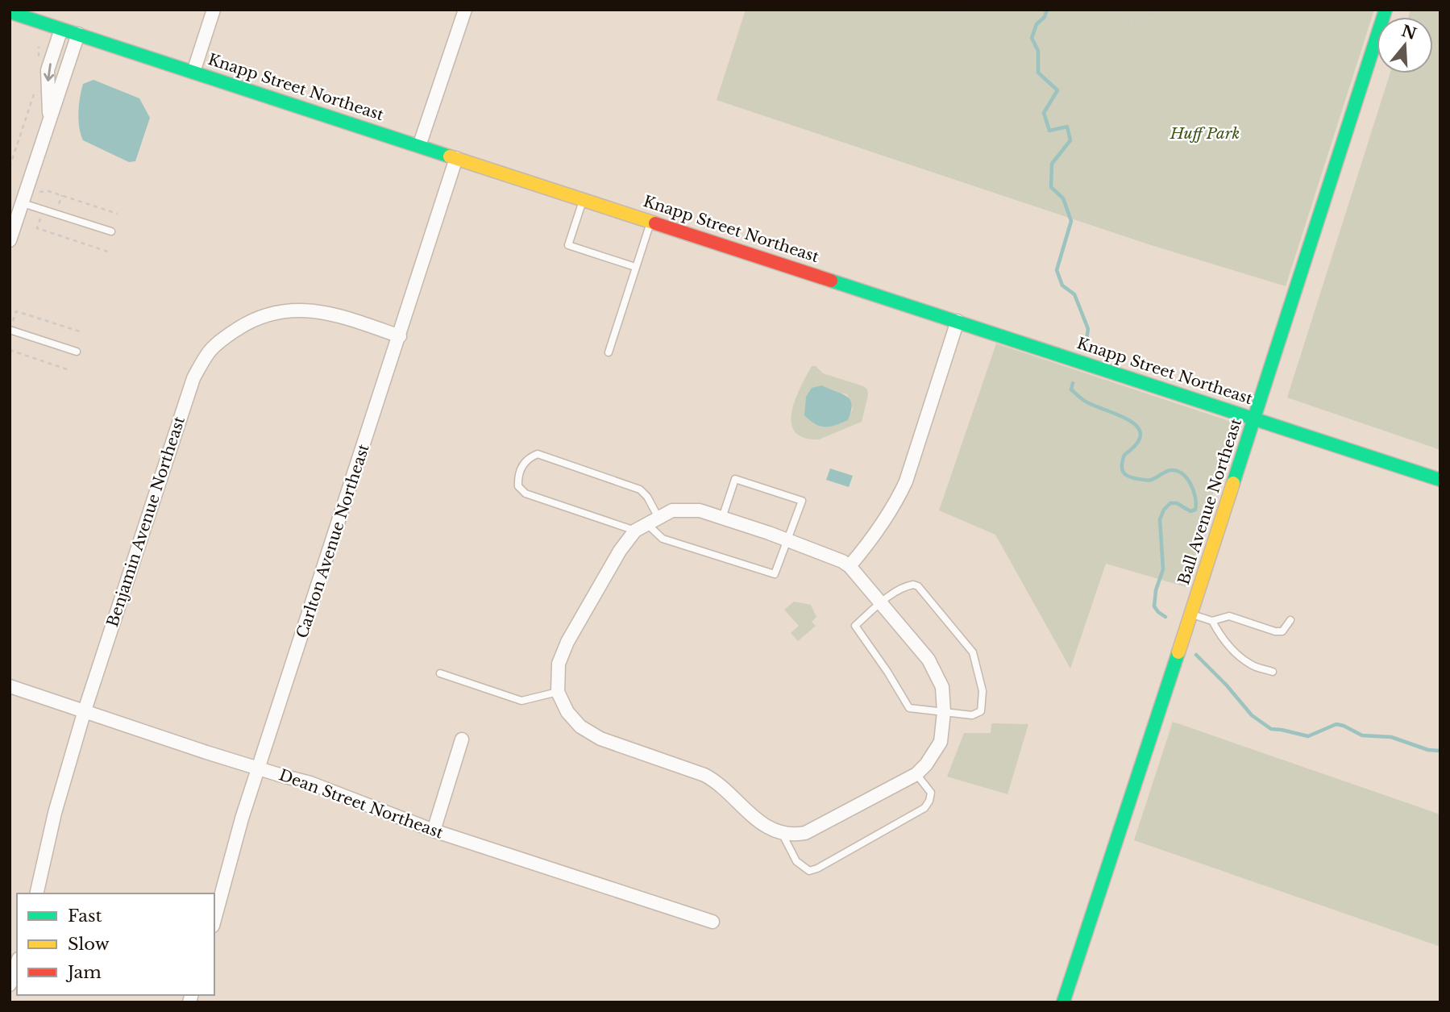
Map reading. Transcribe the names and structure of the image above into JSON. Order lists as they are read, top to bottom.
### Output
{
  "streets": {
    "main road": ["Knapp Street Northeast", "Ball Avenue Northeast"],
    "street": ["Benjamin Avenue Northeast", "Carlton Avenue Northeast", "Dean Street Northeast"]
  },
  "crossings": [
    ["Knapp Street Northeast", "Ball Avenue Northeast"],
    ["Knapp Street Northeast", "Carlton Avenue Northeast"],
    ["Benjamin Avenue Northeast", "Carlton Avenue Northeast"],
    ["Benjamin Avenue Northeast", "Dean Street Northeast"],
    ["Carlton Avenue Northeast", "Dean Street Northeast"]
  ],
  "parks": ["Huff Park"],
  "legend": ["Fast", "Slow", "Jam"],
  "north": "top"
}
